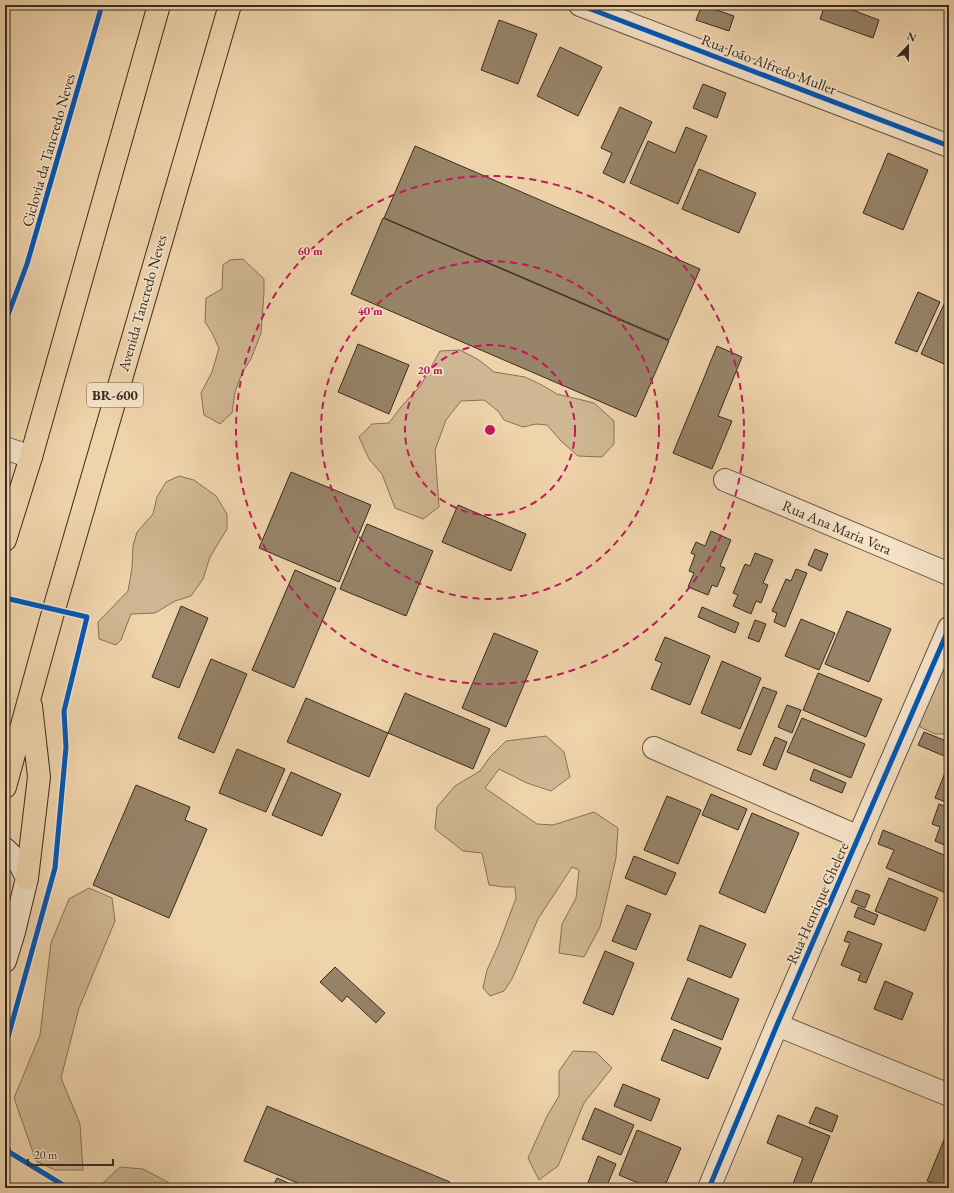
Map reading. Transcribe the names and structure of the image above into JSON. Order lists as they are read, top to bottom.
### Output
{
  "streets": {
    "main road": ["Avenida Tancredo Neves", "BR-600"],
    "street": ["Rua João Alfredo Muller", "Rua Ana Maria Vera", "Rua Henrique Ghelere"],
    "cycle path": ["Ciclovia da Tancredo Neves"]
  },
  "scale_bar": "20 m",
  "north": "top",
  "rings": ["60 m", "40 m", "20 m"]
}
